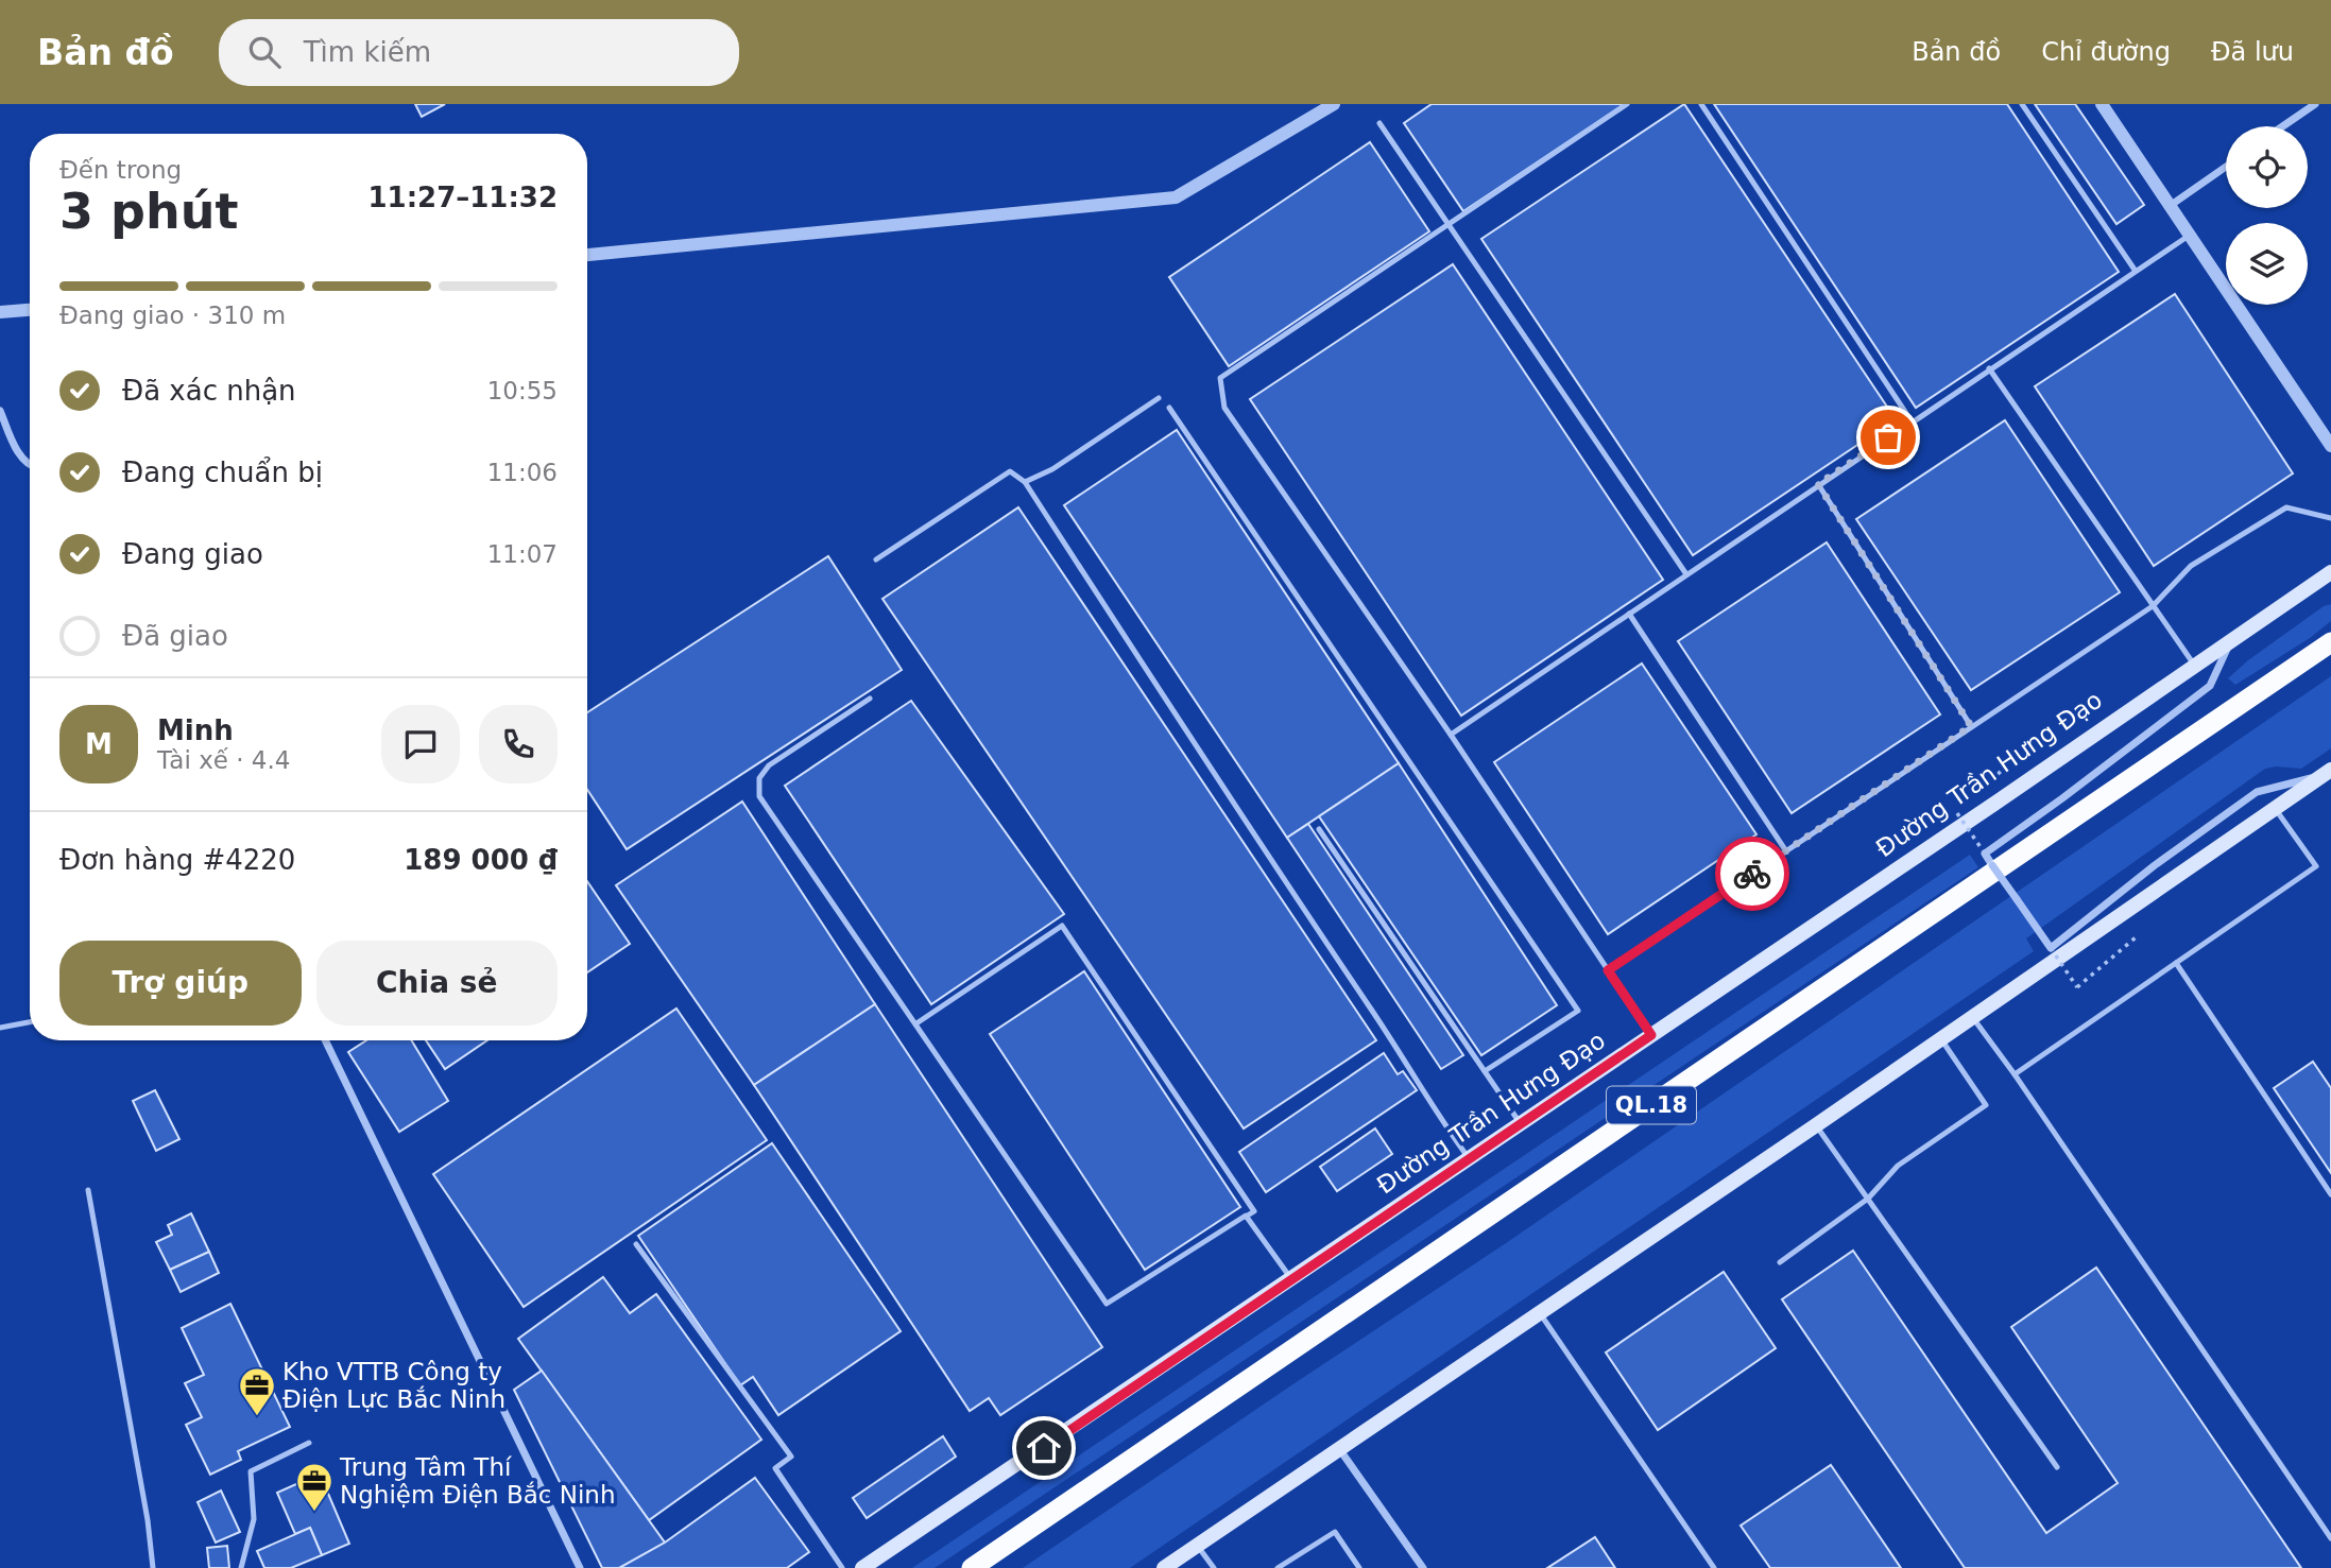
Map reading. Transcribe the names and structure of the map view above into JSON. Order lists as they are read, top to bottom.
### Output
{
  "streets": {
    "highway": ["QL.18"],
    "main road": ["Đường Trần Hưng Đạo"]
  },
  "places": {
    "office": ["Kho VTTB Công ty Điện Lực Bắc Ninh", "Trung Tâm Thí Nghiệm Điện Bắc Ninh"]
  },
  "page": {
    "header": "Bản đồ",
    "search": "Tìm kiếm",
    "nav": ["Bản đồ", "Chỉ đường", "Đã lưu"],
    "heading": ["3 phút", "Đến trong", "11:27–11:32"],
    "panel": [
      "Minh",
      "Tài xế · 4.4",
      "Đơn hàng #4220",
      "189 000 ₫"
    ],
    "bar": "Đang giao · 310 m",
    "list": [
      ["Đã xác nhận", "10:55"],
      ["Đang chuẩn bị", "11:06"],
      ["Đang giao", "11:07"],
      "Đã giao"
    ],
    "round": "M",
    "buttons": ["Trợ giúp", "Chia sẻ"]
  }
}
